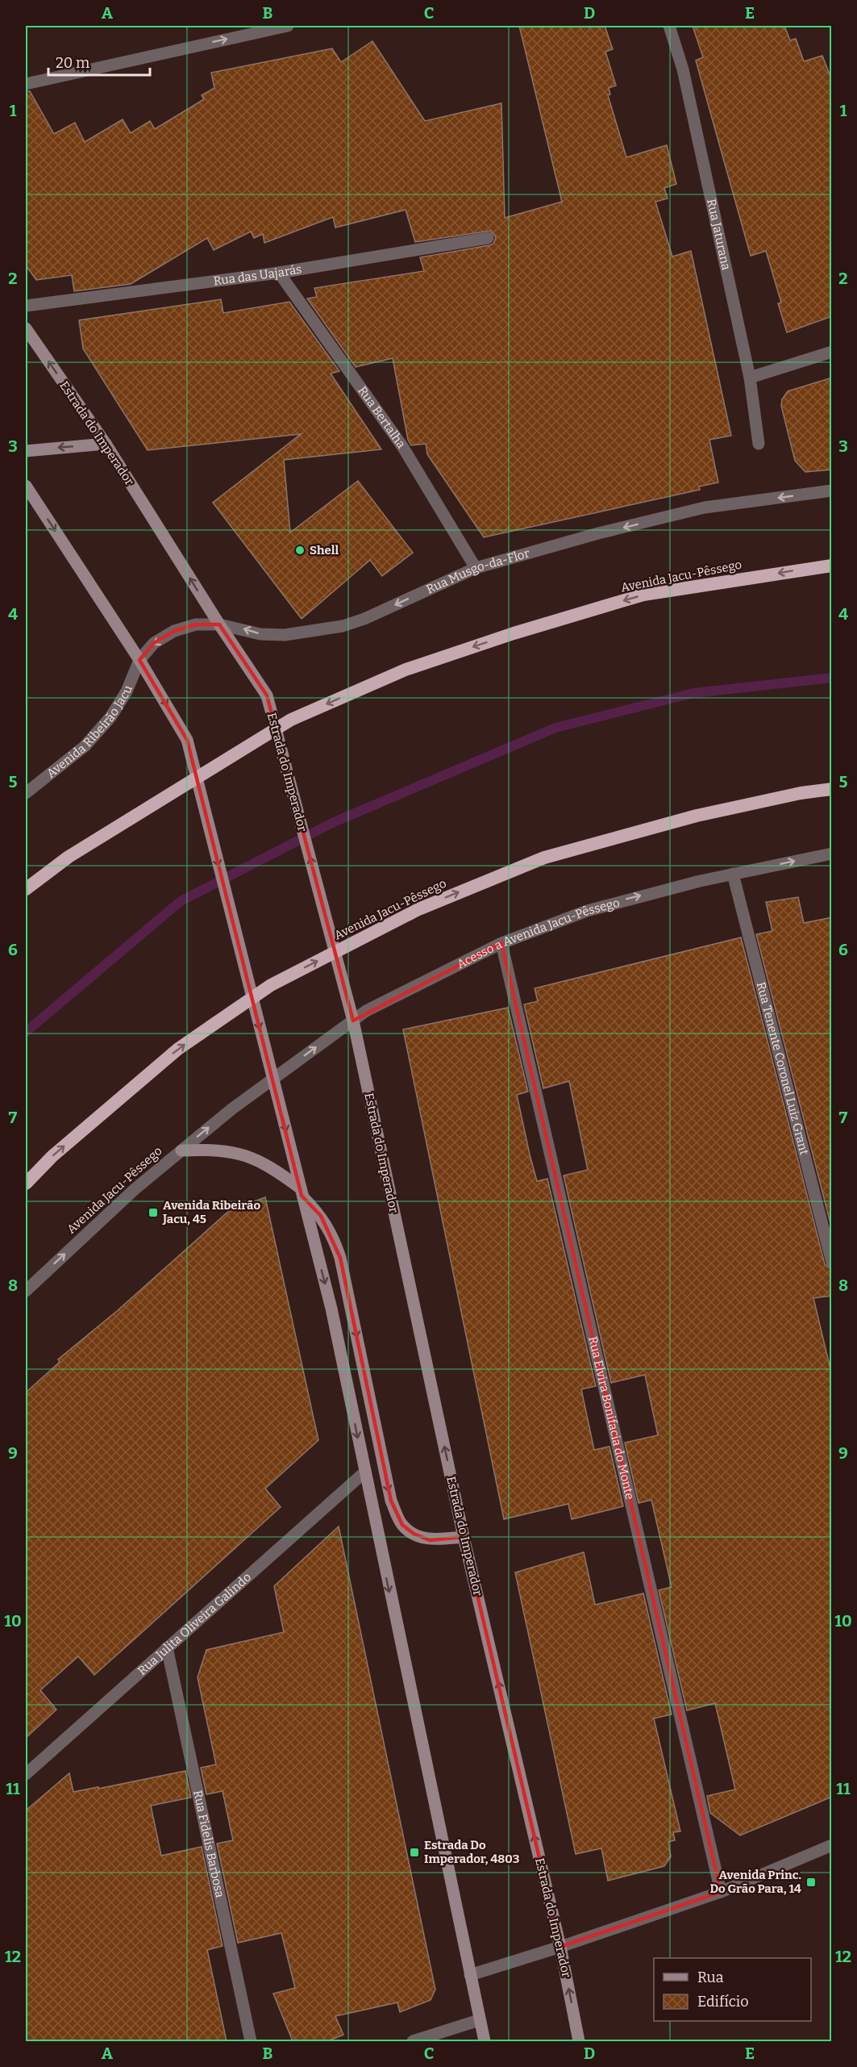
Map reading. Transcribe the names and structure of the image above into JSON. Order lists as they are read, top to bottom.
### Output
{
  "streets": {
    "highway": ["Avenida Jacu-Pêssego"],
    "main road": ["Estrada do Imperador"],
    "street": [
      "Rua Jaturana",
      "Rua das Uajarás",
      "Rua Bertalha",
      "Rua Musgo-da-Flor",
      "Avenida Ribeirão Jacu",
      "Acesso a Avenida Jacu-Pêssego",
      "Rua Tenente Coronel Luiz Grant",
      "Rua Elvira Bonifacia do Monte",
      "Rua Julita Oliveira Galindo",
      "Rua Fidelis Barbosa"
    ]
  },
  "crossings": [
    ["Rua das Uajarás", "Rua Bertalha"],
    ["Rua Bertalha", "Rua Musgo-da-Flor"],
    ["Estrada do Imperador", "Rua Musgo-da-Flor"],
    ["Estrada do Imperador", "Acesso a Avenida Jacu-Pêssego"],
    ["Rua Musgo-da-Flor", "Avenida Ribeirão Jacu"],
    ["Avenida Jacu-Pêssego", "Acesso a Avenida Jacu-Pêssego"],
    ["Acesso a Avenida Jacu-Pêssego", "Rua Tenente Coronel Luiz Grant"],
    ["Acesso a Avenida Jacu-Pêssego", "Rua Elvira Bonifacia do Monte"],
    ["Rua Julita Oliveira Galindo", "Rua Fidelis Barbosa"]
  ],
  "one_way": ["Rua Musgo-da-Flor", "Acesso a Avenida Jacu-Pêssego"],
  "places": {
    "other": ["Shell"],
    "transit": ["Avenida Ribeirão Jacu, 45", "Estrada Do Imperador, 4803", "Avenida Princ. Do Grão Para, 14"]
  },
  "legend": ["Rua", "Edifício"],
  "scale_bar": "20 m",
  "grid": {
    "columns": [
      "A",
      "B",
      "C",
      "D",
      "E"
    ],
    "rows": [
      "1",
      "2",
      "3",
      "4",
      "5",
      "6",
      "7",
      "8",
      "9",
      "10",
      "11",
      "12"
    ]
  }
}
